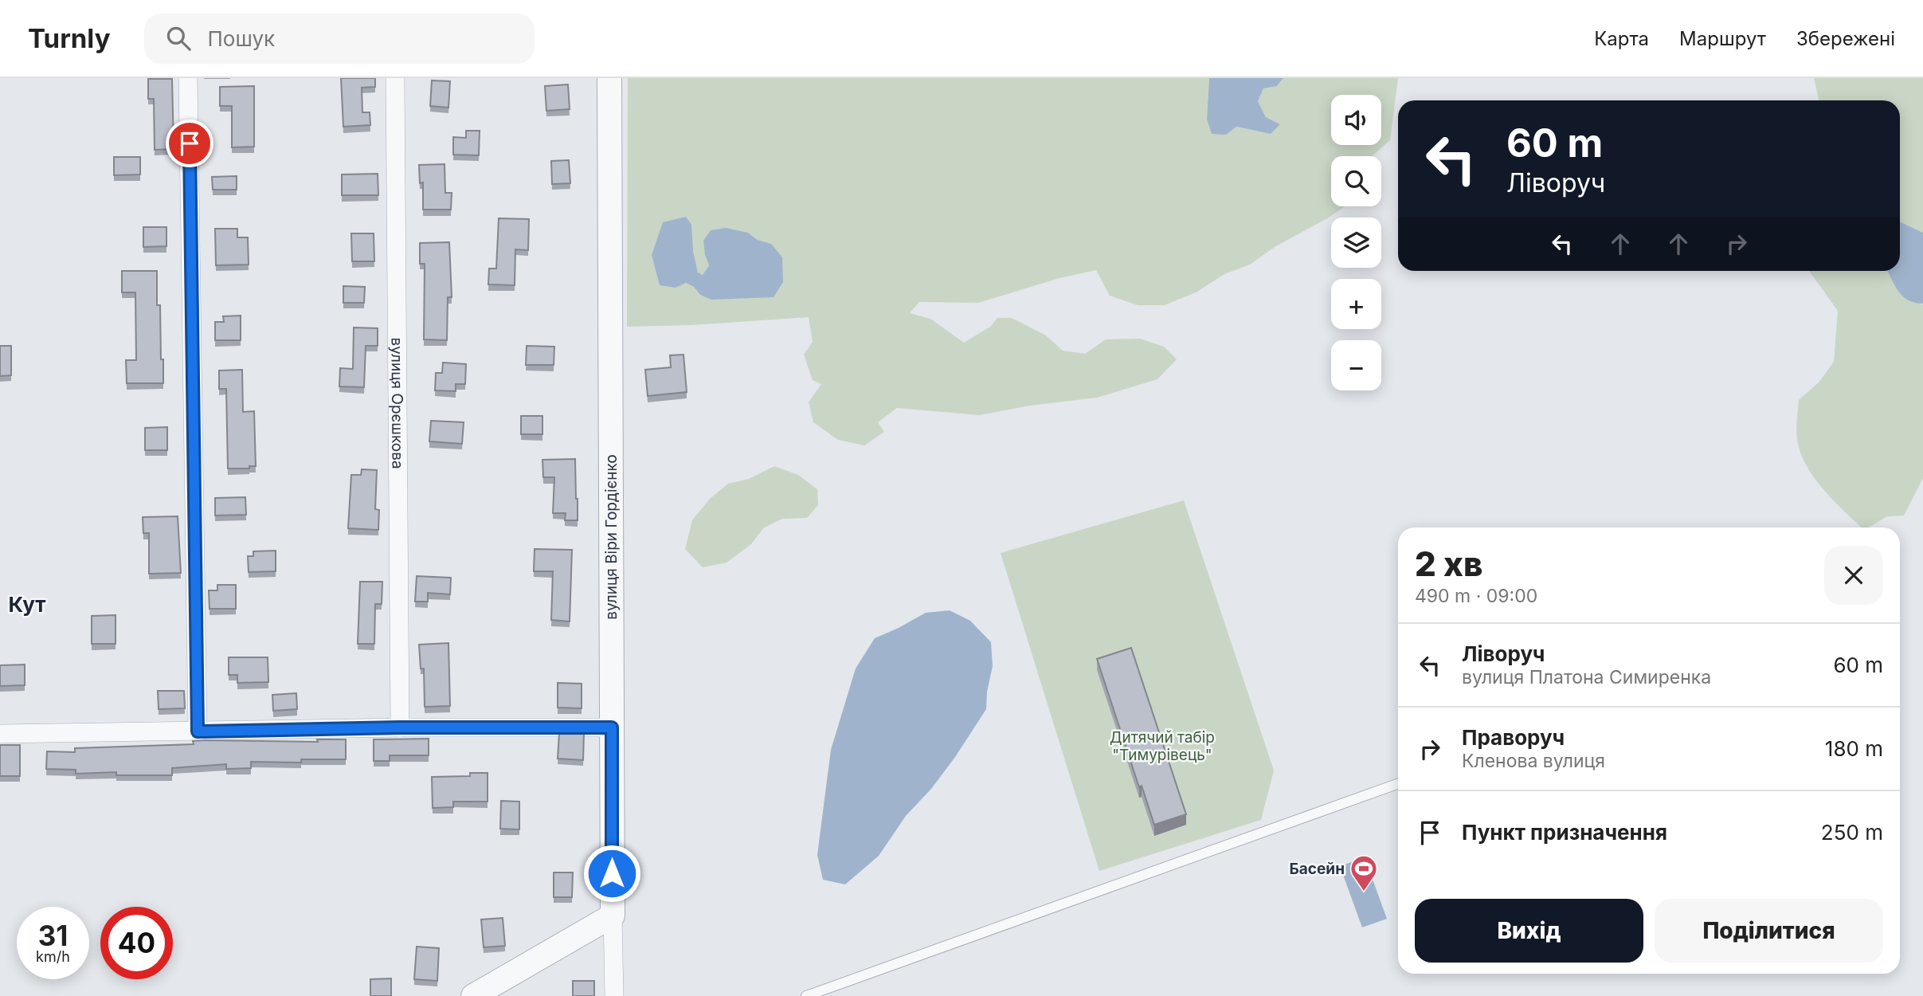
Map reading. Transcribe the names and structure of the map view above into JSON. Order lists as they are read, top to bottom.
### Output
{
  "streets": {
    "street": ["вулиця Орєшкова", "вулиця Віри Гордієнко"]
  },
  "districts": ["Кут"],
  "parks": ["Дитячий табір \"Тимурівець\""],
  "places": {
    "sports": ["Басейн"]
  },
  "page": {
    "header": "Turnly",
    "search": "Пошук",
    "nav": ["Карта", "Маршрут", "Збережені"],
    "map_buttons": ["+", "−"],
    "turn": ["60 m", "Ліворуч"],
    "heading": ["2 хв", "490 m · 09:00"],
    "list": [
      {
        "name": "Ліворуч",
        "note": "вулиця Платона Симиренка",
        "value": "60 m"
      },
      {
        "name": "Праворуч",
        "note": "Кленова вулиця",
        "value": "180 m"
      },
      {
        "name": "Пункт призначення",
        "value": "250 m"
      }
    ],
    "buttons": ["Вихід", "Поділитися"],
    "speed": "31 km/h",
    "limit": "40"
  }
}
